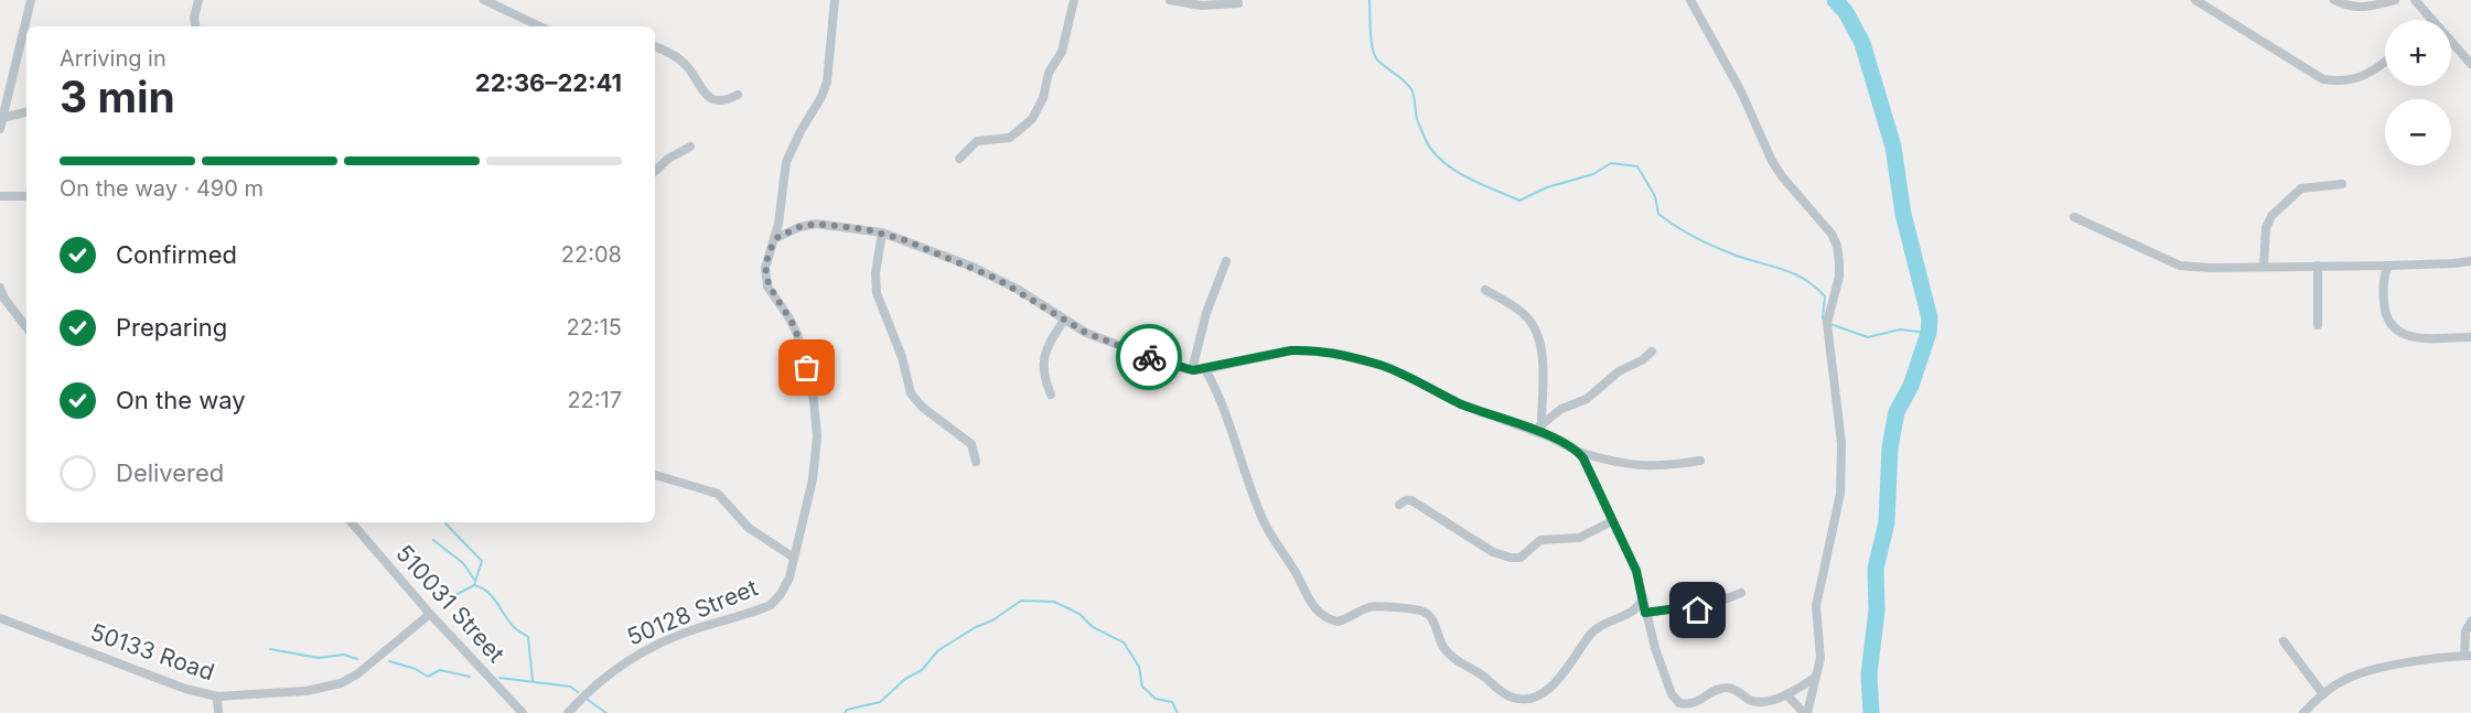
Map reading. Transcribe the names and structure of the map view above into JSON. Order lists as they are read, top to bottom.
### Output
{
  "streets": {
    "street": ["510031 Street", "50128 Street", "50133 Road"]
  },
  "crossings": [
    ["510031 Street", "50133 Road"]
  ],
  "page": {
    "map_buttons": ["+", "−"],
    "heading": ["3 min", "Arriving in", "22:36–22:41"],
    "bar": "On the way · 490 m",
    "list": [
      ["Confirmed", "22:08"],
      ["Preparing", "22:15"],
      ["On the way", "22:17"],
      "Delivered"
    ]
  }
}
